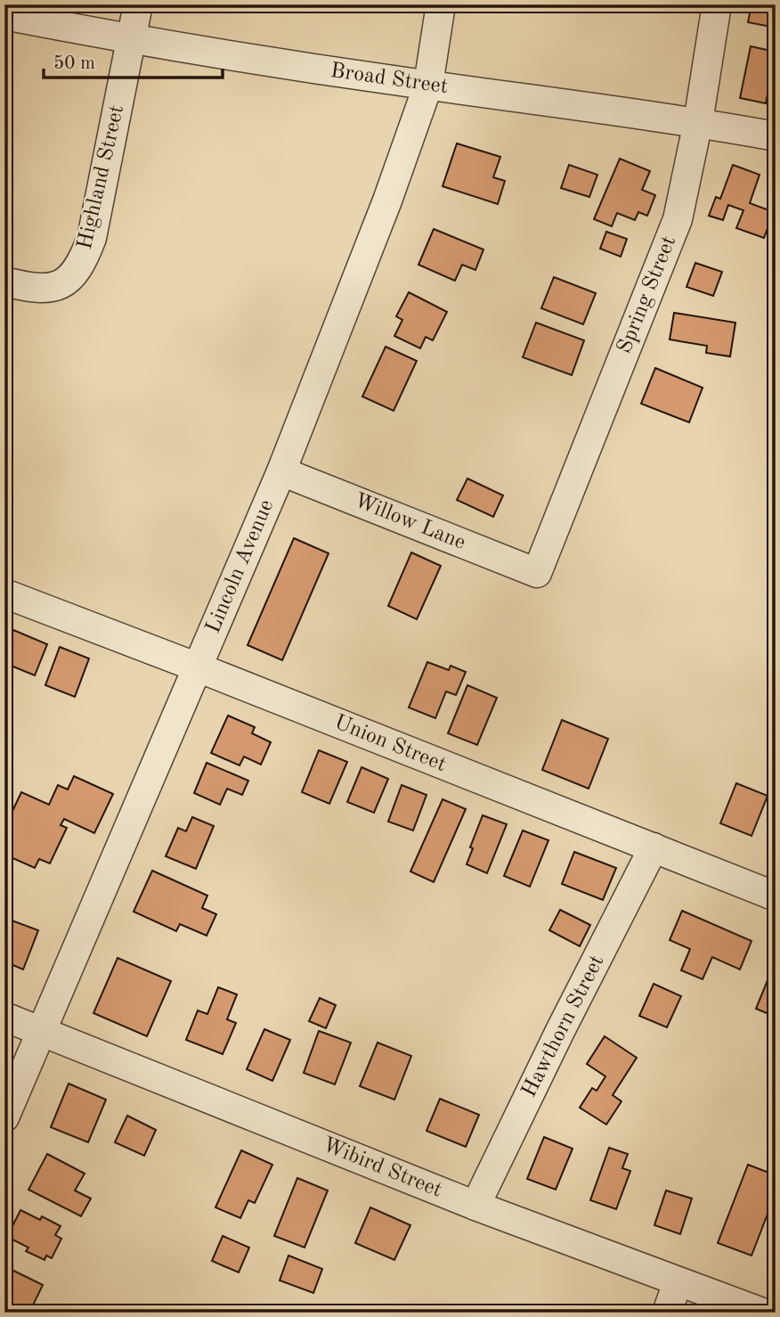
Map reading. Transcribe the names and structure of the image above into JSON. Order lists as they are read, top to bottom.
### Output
{
  "streets": {
    "street": [
      "Broad Street",
      "Highland Street",
      "Spring Street",
      "Willow Lane",
      "Lincoln Avenue",
      "Union Street",
      "Hawthorn Street",
      "Wibird Street"
    ]
  },
  "crossings": [
    ["Broad Street", "Highland Street"],
    ["Broad Street", "Spring Street"],
    ["Broad Street", "Lincoln Avenue"],
    ["Spring Street", "Willow Lane"],
    ["Willow Lane", "Lincoln Avenue"],
    ["Lincoln Avenue", "Union Street"],
    ["Lincoln Avenue", "Wibird Street"],
    ["Union Street", "Hawthorn Street"],
    ["Hawthorn Street", "Wibird Street"]
  ],
  "scale_bar": "50 m"
}
